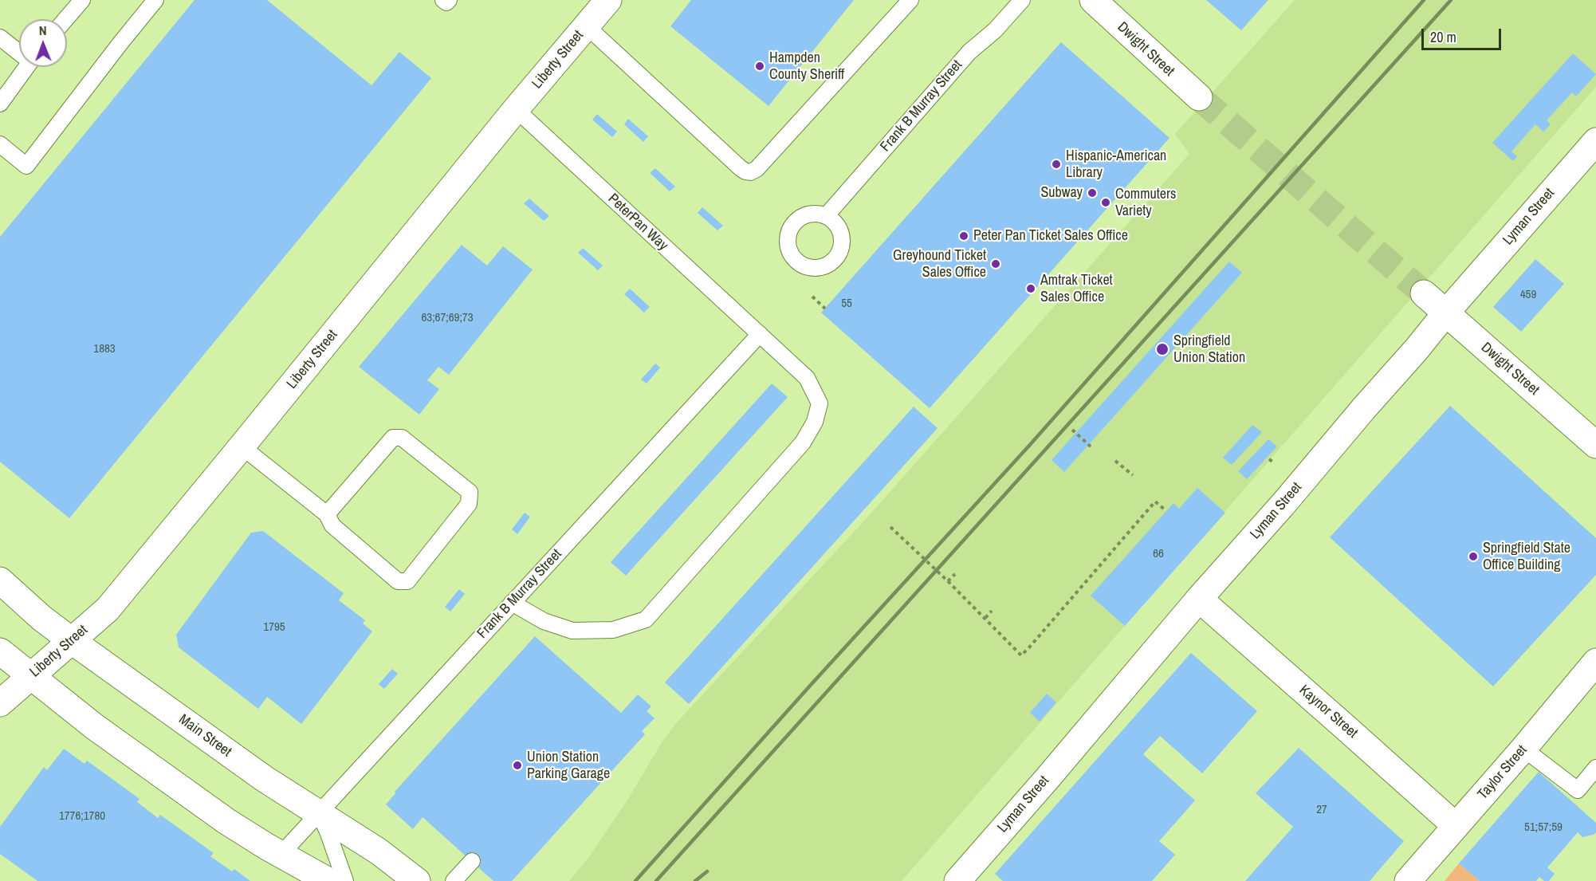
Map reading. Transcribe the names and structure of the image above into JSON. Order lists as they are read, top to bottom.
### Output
{
  "streets": {
    "main road": [
      "Dwight Street",
      "Liberty Street",
      "Lyman Street",
      "Kaynor Street",
      "Main Street",
      "Taylor Street"
    ],
    "lane": ["Frank B Murray Street", "PeterPan Way"]
  },
  "crossings": [
    ["Dwight Street", "Lyman Street"],
    ["Liberty Street", "PeterPan Way"],
    ["Liberty Street", "Main Street"],
    ["Frank B Murray Street", "PeterPan Way"],
    ["Frank B Murray Street", "Main Street"],
    ["Lyman Street", "Kaynor Street"],
    ["Kaynor Street", "Taylor Street"]
  ],
  "places": [
    "Hampden County Sheriff",
    "Hispanic-American Library",
    "Subway",
    "Commuters Variety",
    "Peter Pan Ticket Sales Office",
    "Greyhound Ticket Sales Office",
    "Amtrak Ticket Sales Office",
    "Springfield Union Station",
    "Springfield State Office Building",
    "Union Station Parking Garage"
  ],
  "house_numbers": [
    "459",
    "55",
    "63;67;69;73",
    "1883",
    "66",
    "1795",
    "27",
    "1776;1780",
    "51;57;59"
  ],
  "scale_bar": "20 m",
  "north": "top"
}
